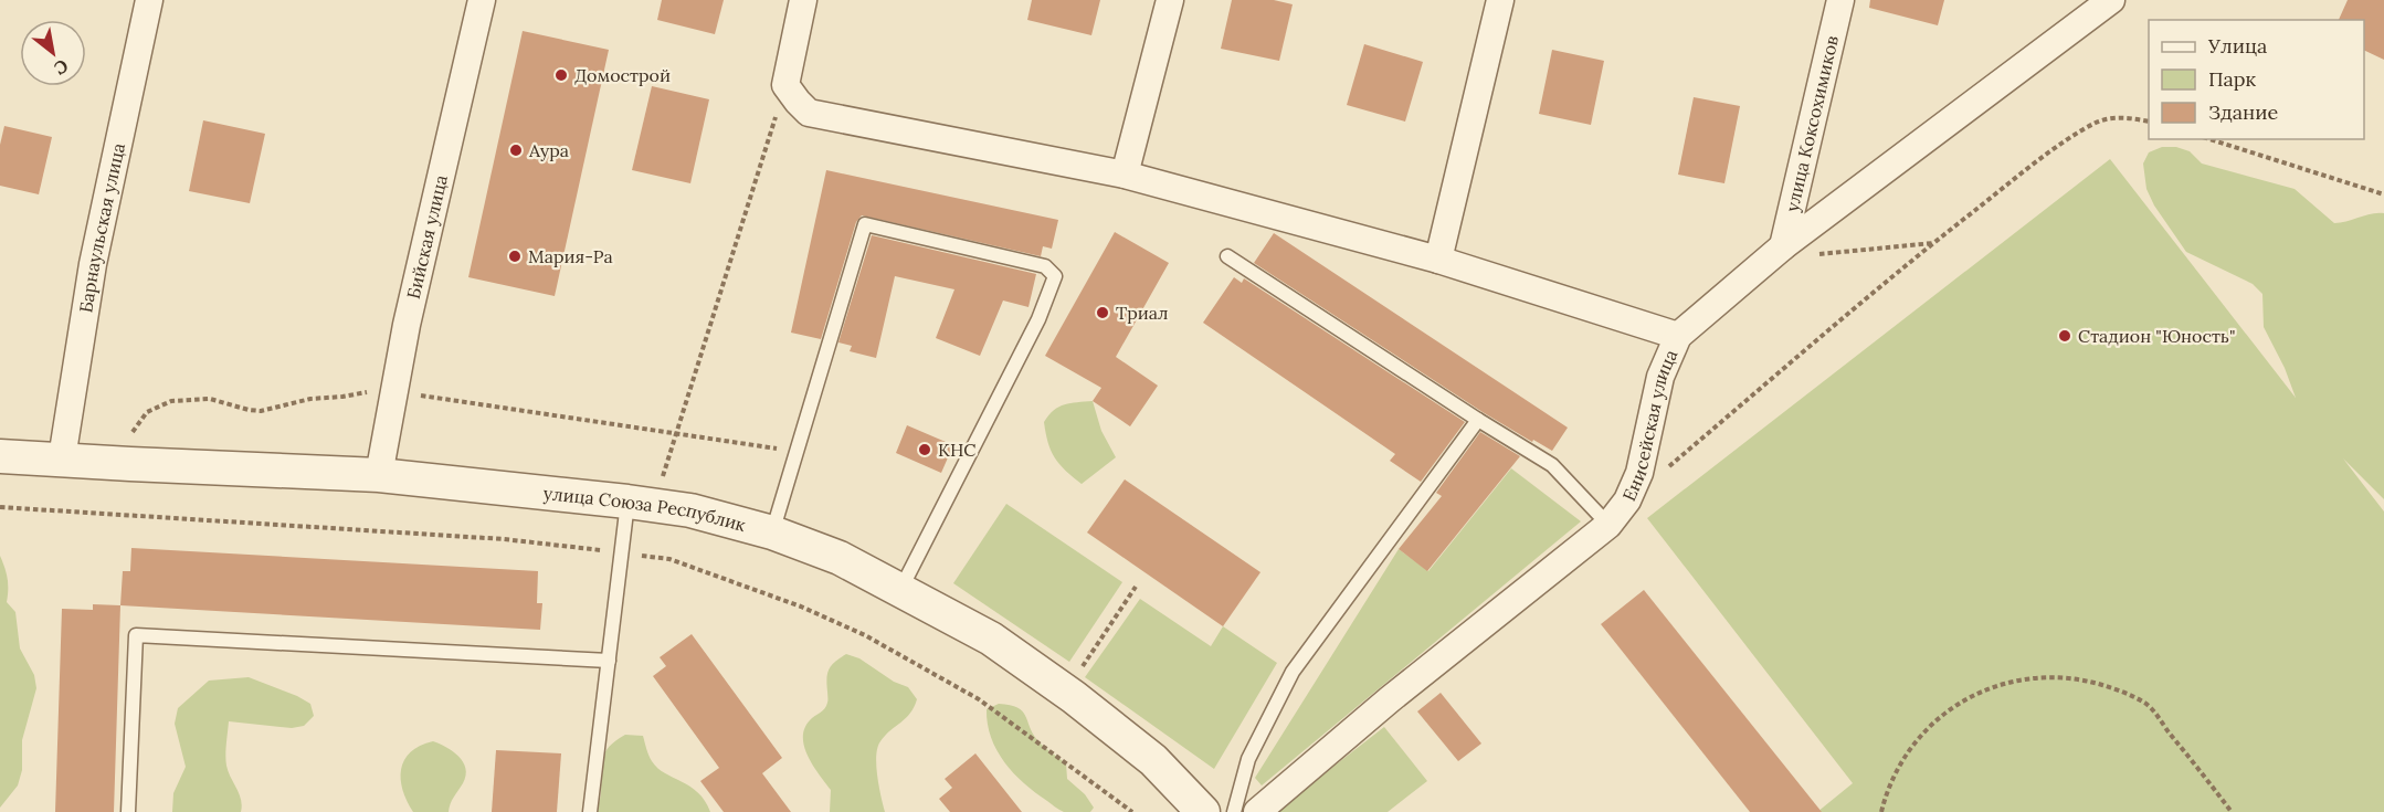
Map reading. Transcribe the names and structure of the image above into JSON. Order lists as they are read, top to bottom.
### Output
{
  "streets": {
    "street": [
      "улица Коксохимиков",
      "Барнаульская улица",
      "Бийская улица",
      "Енисейская улица",
      "улица Союза Республик"
    ]
  },
  "crossings": [
    ["улица Коксохимиков", "Енисейская улица"],
    ["Барнаульская улица", "улица Союза Республик"],
    ["Бийская улица", "улица Союза Республик"]
  ],
  "places": [
    "Домострой",
    "Аура",
    "Мария-Ра",
    "Триал",
    "Стадион \"Юность\"",
    "КНС"
  ],
  "legend": ["Улица", "Парк", "Здание"],
  "north": "bottom right"
}
